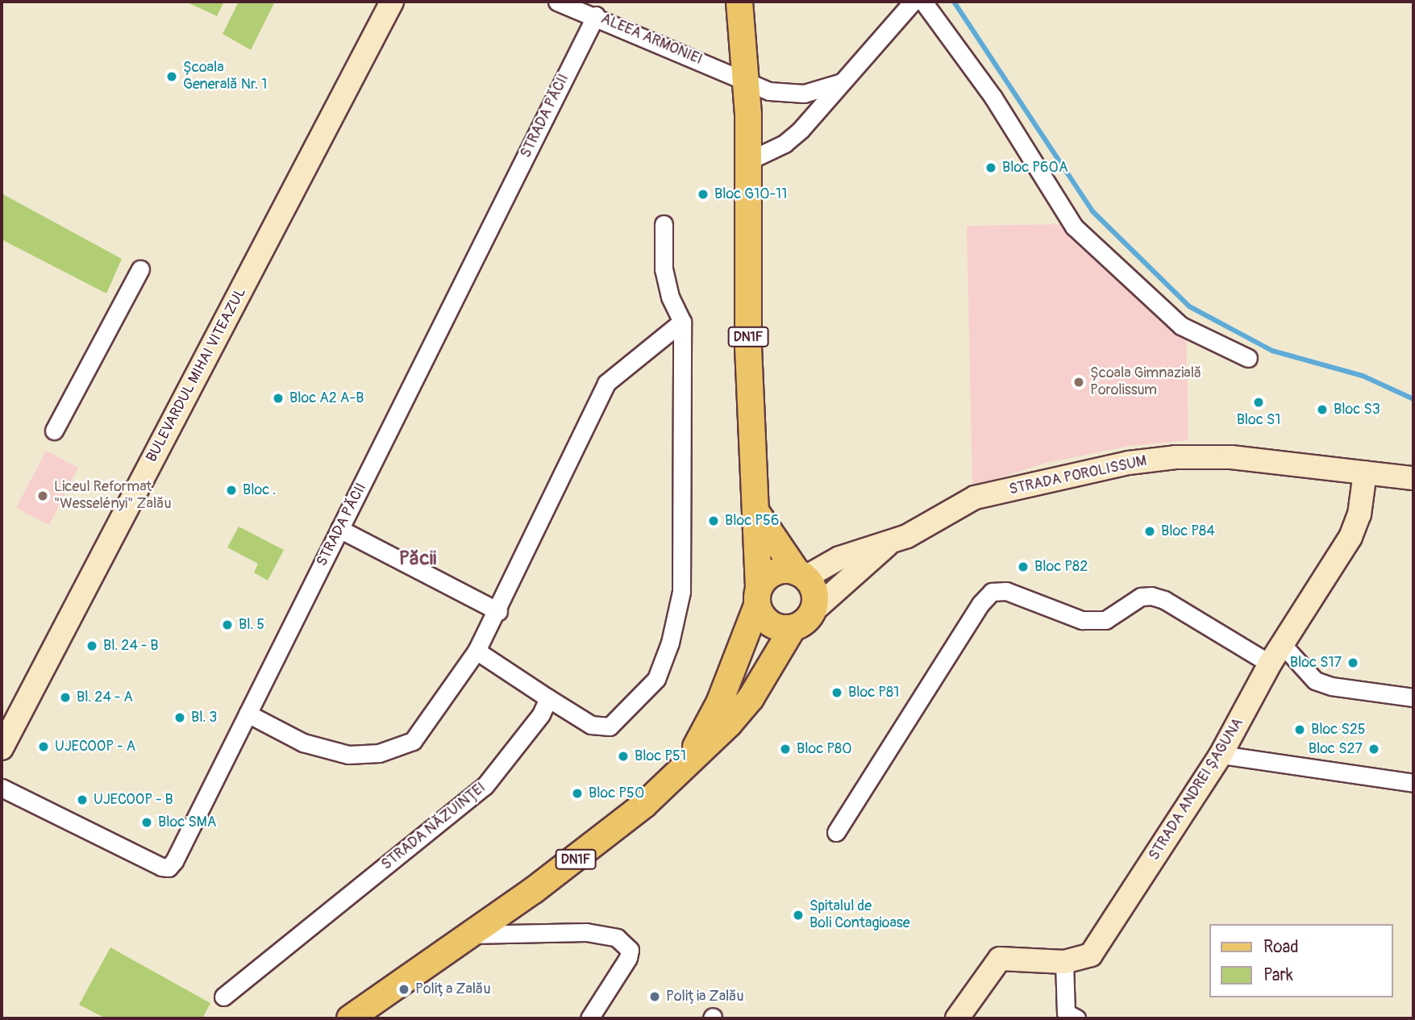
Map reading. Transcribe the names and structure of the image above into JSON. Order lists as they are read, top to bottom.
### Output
{
  "streets": {
    "main road": [
      "DN1F",
      "BULEVARDUL MIHAI VITEAZUL",
      "STRADA POROLISSUM",
      "STRADA ANDREI ȘAGUNA"
    ],
    "street": ["ALEEA ARMONIEI", "STRADA PĂCII", "STRADA NĂZUINȚEI"]
  },
  "crossings": [
    ["ALEEA ARMONIEI", "STRADA PĂCII"],
    ["ALEEA ARMONIEI", "DN1F"],
    ["DN1F", "STRADA POROLISSUM"],
    ["STRADA POROLISSUM", "STRADA ANDREI ȘAGUNA"]
  ],
  "districts": ["Păcii"],
  "places": [
    "Școala Generală Nr. 1",
    "Bloc P60A",
    "Bloc G10-11",
    "Școala Gimnazială Porolissum",
    "Bloc A2 A-B",
    "Bloc S1",
    "Bloc S3",
    "Bloc .",
    "Liceul Reformat \"Wesselényi\" Zalău",
    "Bloc P56",
    "Bloc P84",
    "Bloc P82",
    "Bl. 5",
    "Bl. 24 - B",
    "Bloc S17",
    "Bloc P81",
    "Bl. 24 - A",
    "Bl. 3",
    "Bloc S25",
    "UJECOOP - A",
    "Bloc P80",
    "Bloc S27",
    "Bloc P51",
    "Bloc P50",
    "UJECOOP - B",
    "Bloc SMA",
    "Spitalul de Boli Contagioase",
    "Polița Zalău",
    "Poliția Zalău"
  ],
  "legend": ["Road", "Park"]
}
